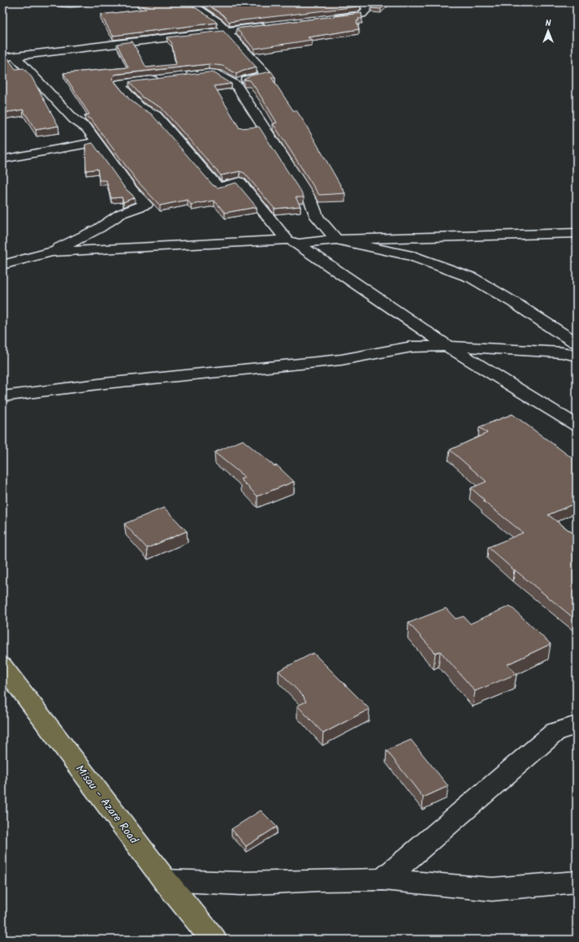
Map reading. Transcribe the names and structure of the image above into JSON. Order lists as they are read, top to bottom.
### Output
{
  "streets": {
    "main road": ["Misau - Azare Road"]
  },
  "north": "top"
}
